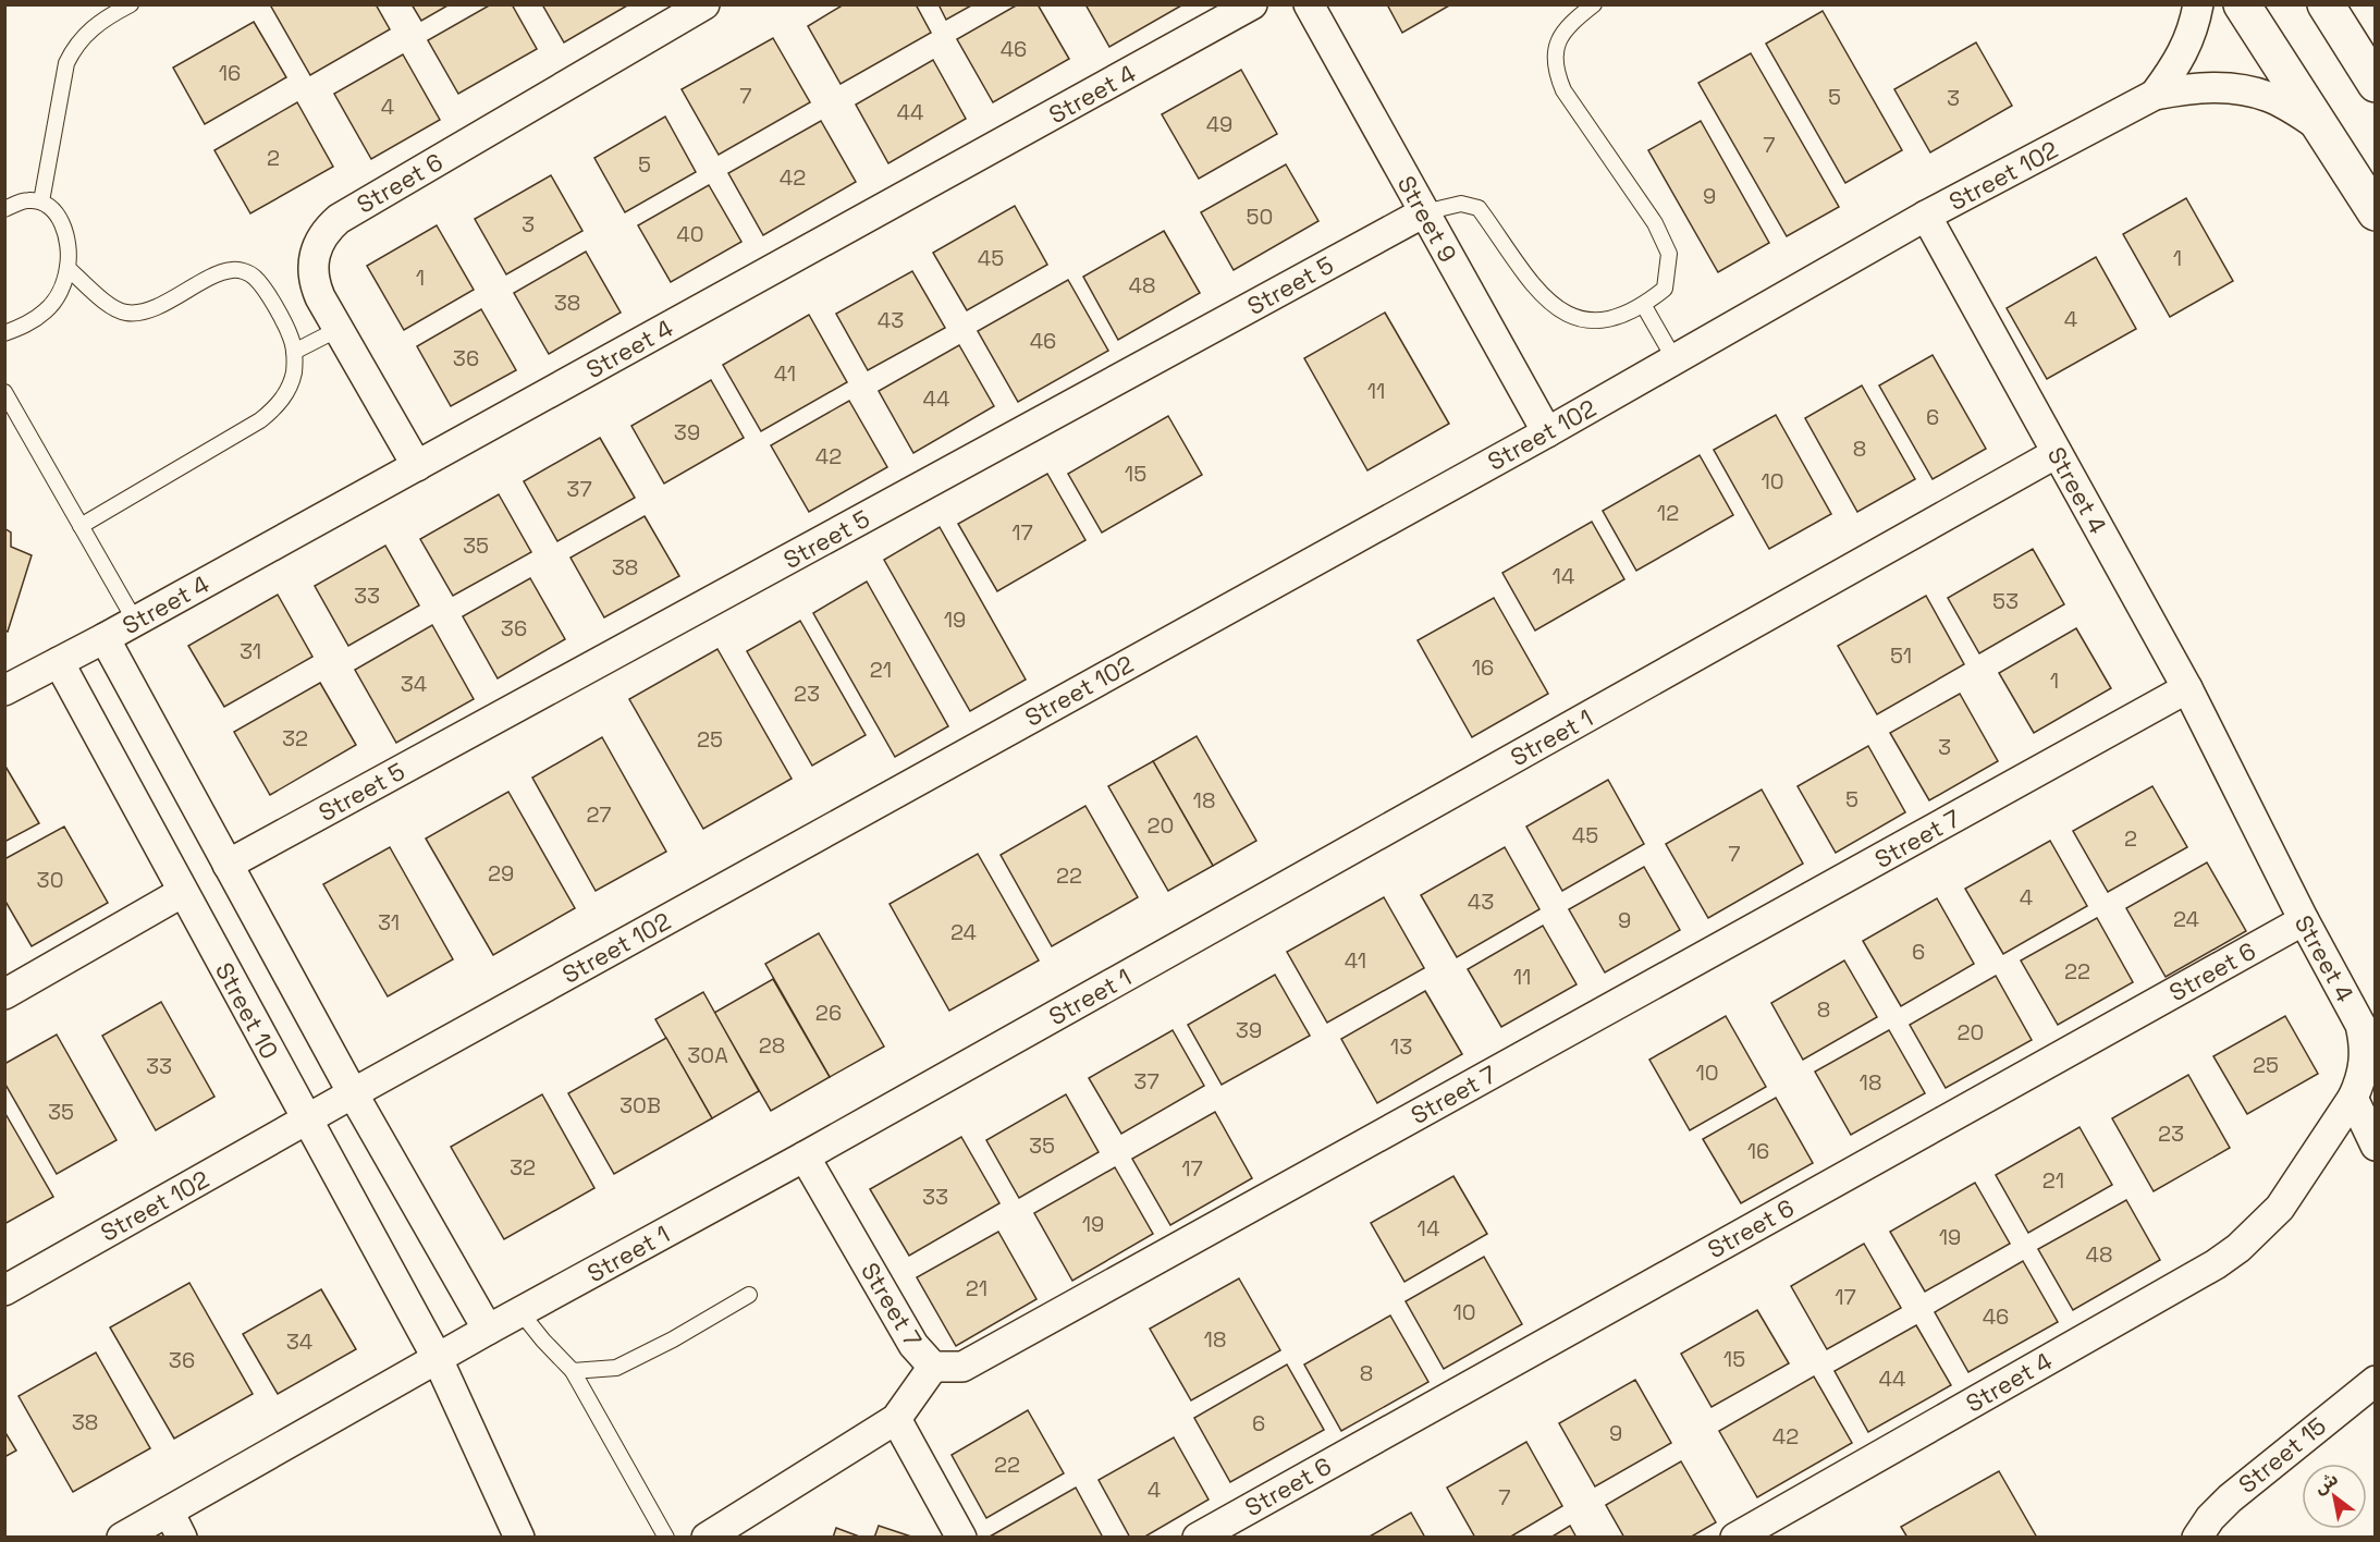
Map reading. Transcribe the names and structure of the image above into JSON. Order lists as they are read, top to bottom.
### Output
{
  "streets": {
    "street": [
      "Street 4",
      "Street 102",
      "Street 6",
      "Street 9",
      "Street 5",
      "Street 1",
      "Street 7",
      "Street 10",
      "Street 15"
    ]
  },
  "crossings": [
    ["Street 4", "Street 102"],
    ["Street 4", "Street 6"],
    ["Street 4", "Street 1"],
    ["Street 4", "Street 7"],
    ["Street 4", "Street 10"],
    ["Street 102", "Street 9"],
    ["Street 102", "Street 10"],
    ["Street 9", "Street 5"],
    ["Street 1", "Street 7"],
    ["Street 1", "Street 10"]
  ],
  "house_numbers": [
    "46",
    "16",
    "7",
    "5",
    "3",
    "4",
    "44",
    "49",
    "7",
    "2",
    "5",
    "42",
    "9",
    "50",
    "3",
    "40",
    "45",
    "1",
    "1",
    "48",
    "38",
    "4",
    "43",
    "46",
    "36",
    "41",
    "11",
    "44",
    "6",
    "39",
    "8",
    "42",
    "15",
    "10",
    "37",
    "12",
    "17",
    "35",
    "38",
    "14",
    "33",
    "53",
    "19",
    "36",
    "31",
    "51",
    "16",
    "21",
    "1",
    "34",
    "23",
    "32",
    "25",
    "3",
    "5",
    "18",
    "27",
    "20",
    "45",
    "2",
    "7",
    "29",
    "22",
    "30",
    "4",
    "43",
    "24",
    "9",
    "31",
    "24",
    "6",
    "41",
    "22",
    "11",
    "8",
    "26",
    "39",
    "20",
    "28",
    "13",
    "30A",
    "25",
    "33",
    "10",
    "37",
    "18",
    "30B",
    "35",
    "23",
    "35",
    "16",
    "32",
    "17",
    "21",
    "33",
    "19",
    "14",
    "19",
    "48",
    "21",
    "17",
    "10",
    "46",
    "18",
    "34",
    "15",
    "36",
    "8",
    "44",
    "38",
    "6",
    "9",
    "42",
    "22",
    "4",
    "7"
  ],
  "north": "top left"
}
